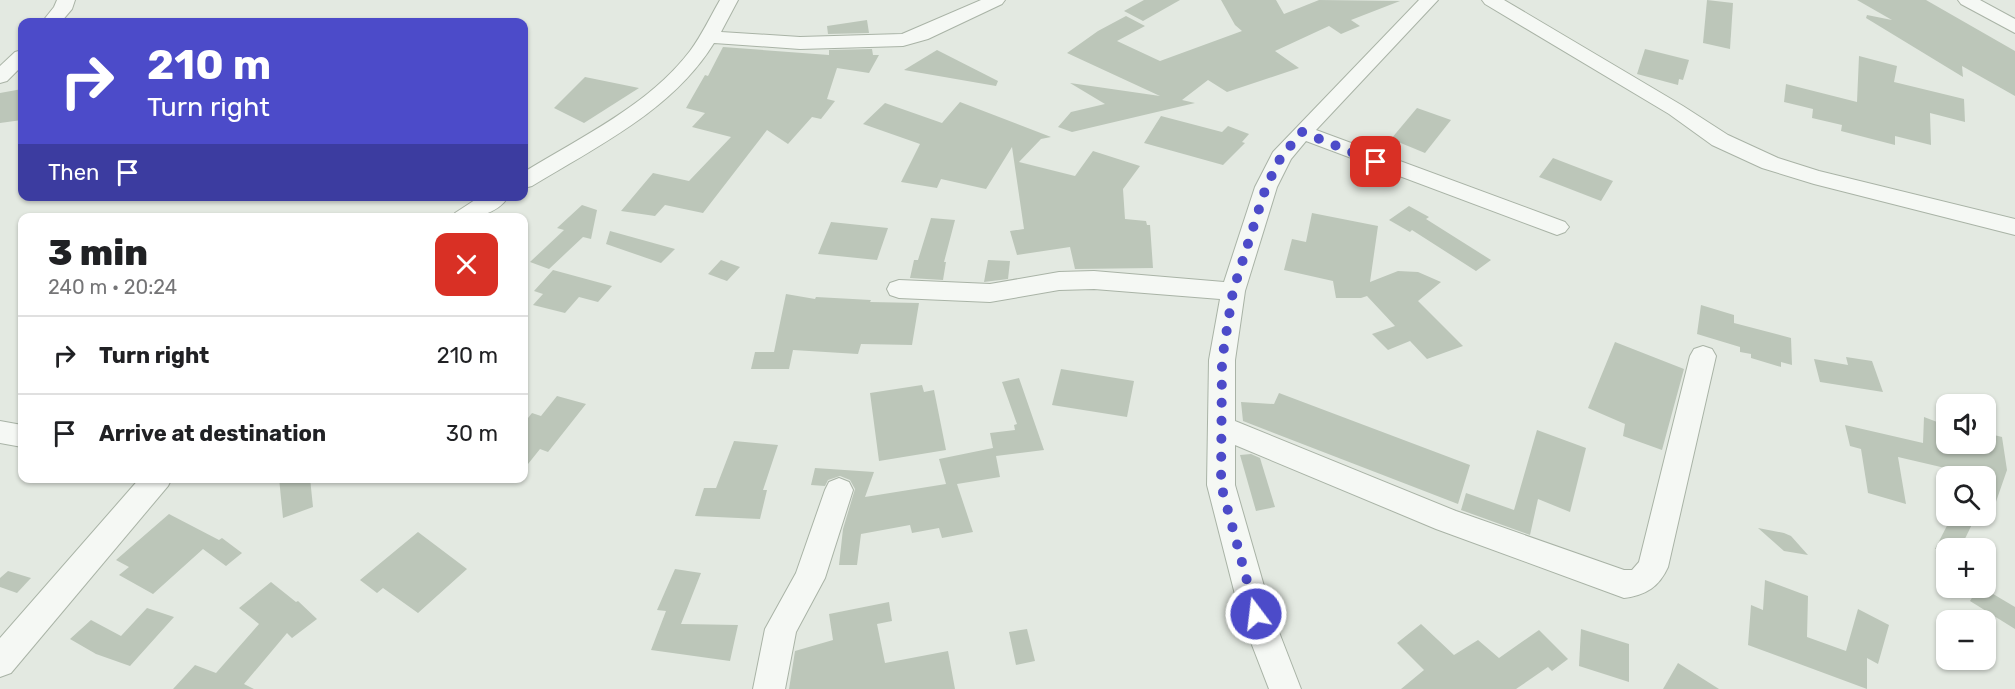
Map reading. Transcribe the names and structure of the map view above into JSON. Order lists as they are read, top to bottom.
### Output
{
  "page": {
    "turn": ["210 m", "Turn right"],
    "then": "Then",
    "heading": ["3 min", "240 m · 20:24"],
    "list": [
      {
        "name": "Turn right",
        "value": "210 m"
      },
      {
        "name": "Arrive at destination",
        "value": "30 m"
      }
    ],
    "map_buttons": ["+", "−"]
  }
}
